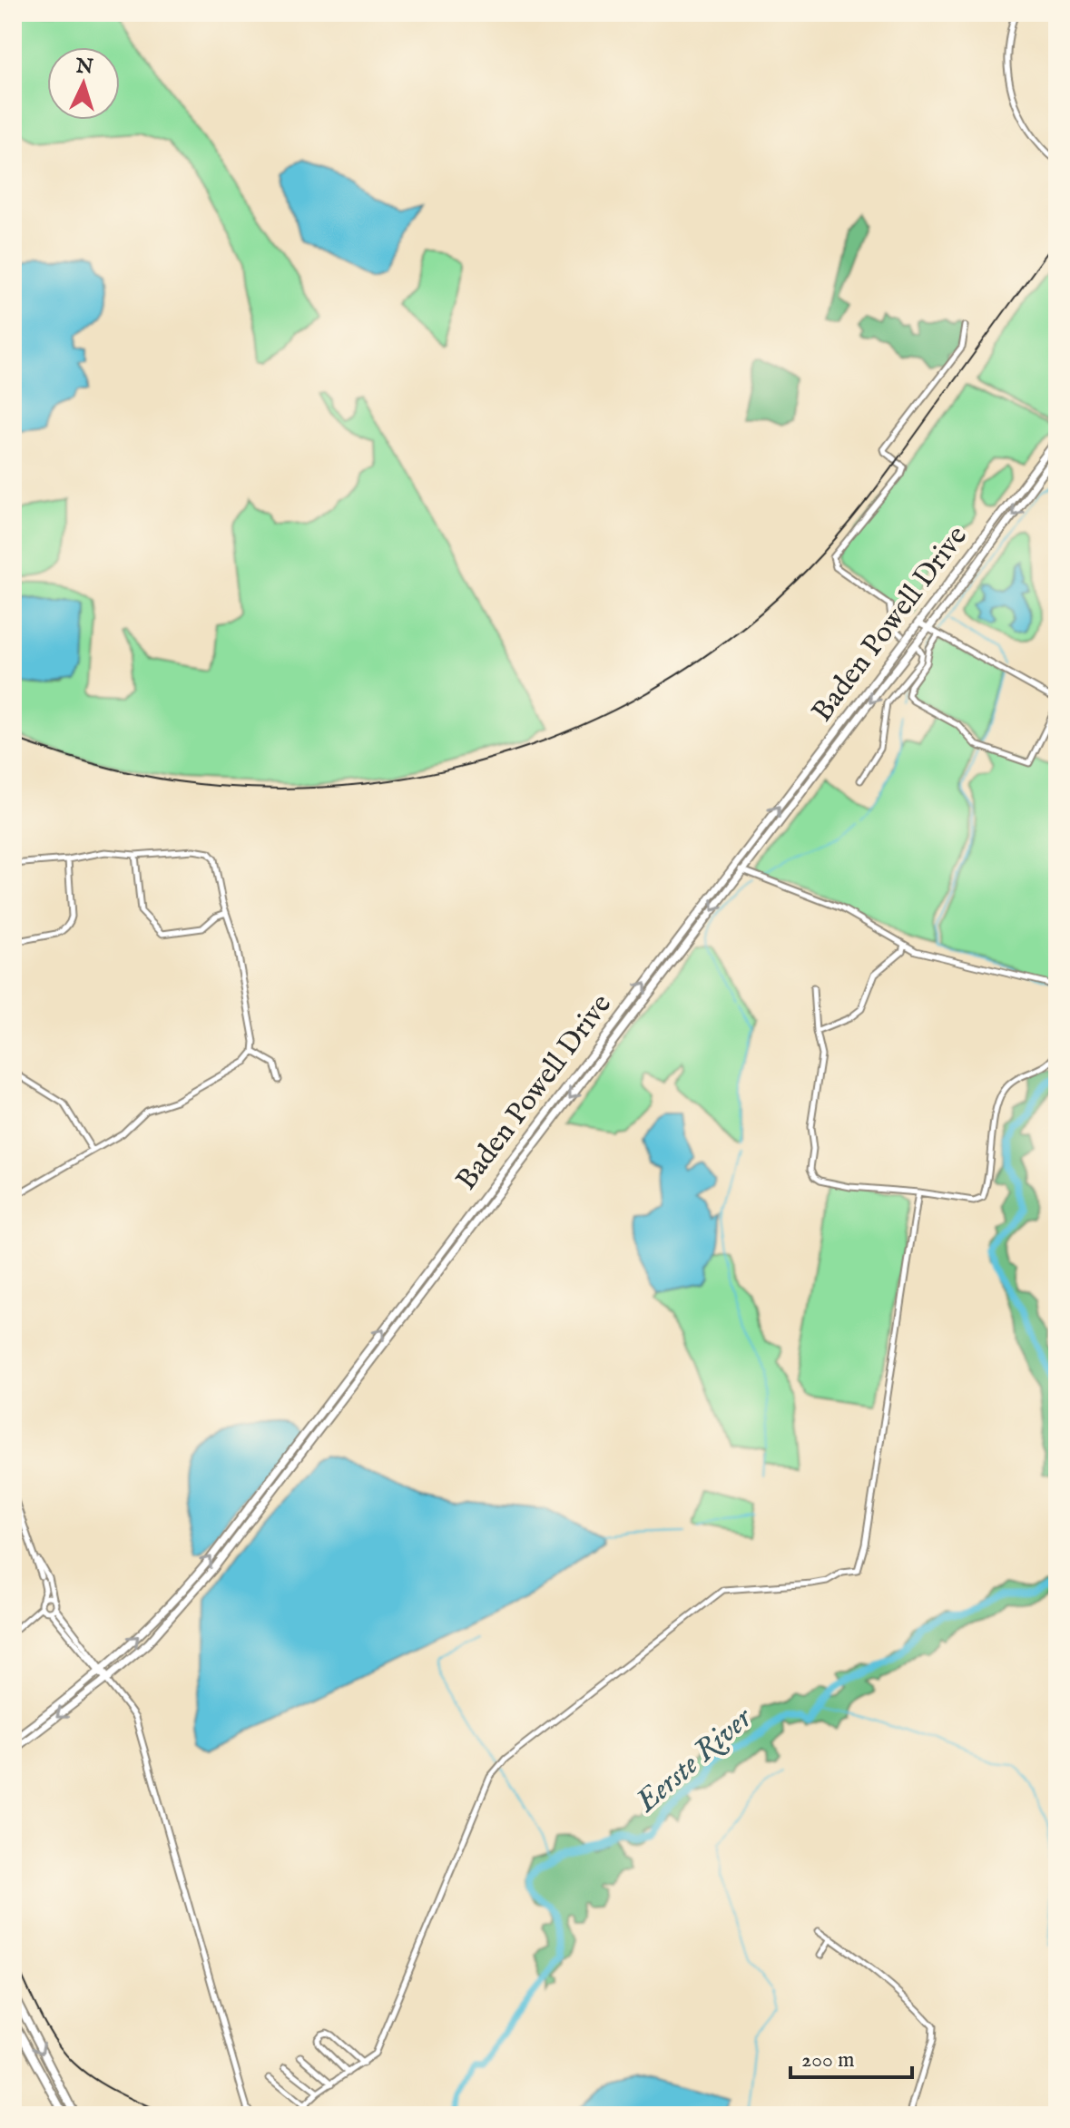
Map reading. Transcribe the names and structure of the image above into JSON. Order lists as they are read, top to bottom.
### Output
{
  "streets": {
    "main road": ["Baden Powell Drive"]
  },
  "water": ["Eerste River"],
  "scale_bar": "200 m",
  "north": "top"
}
